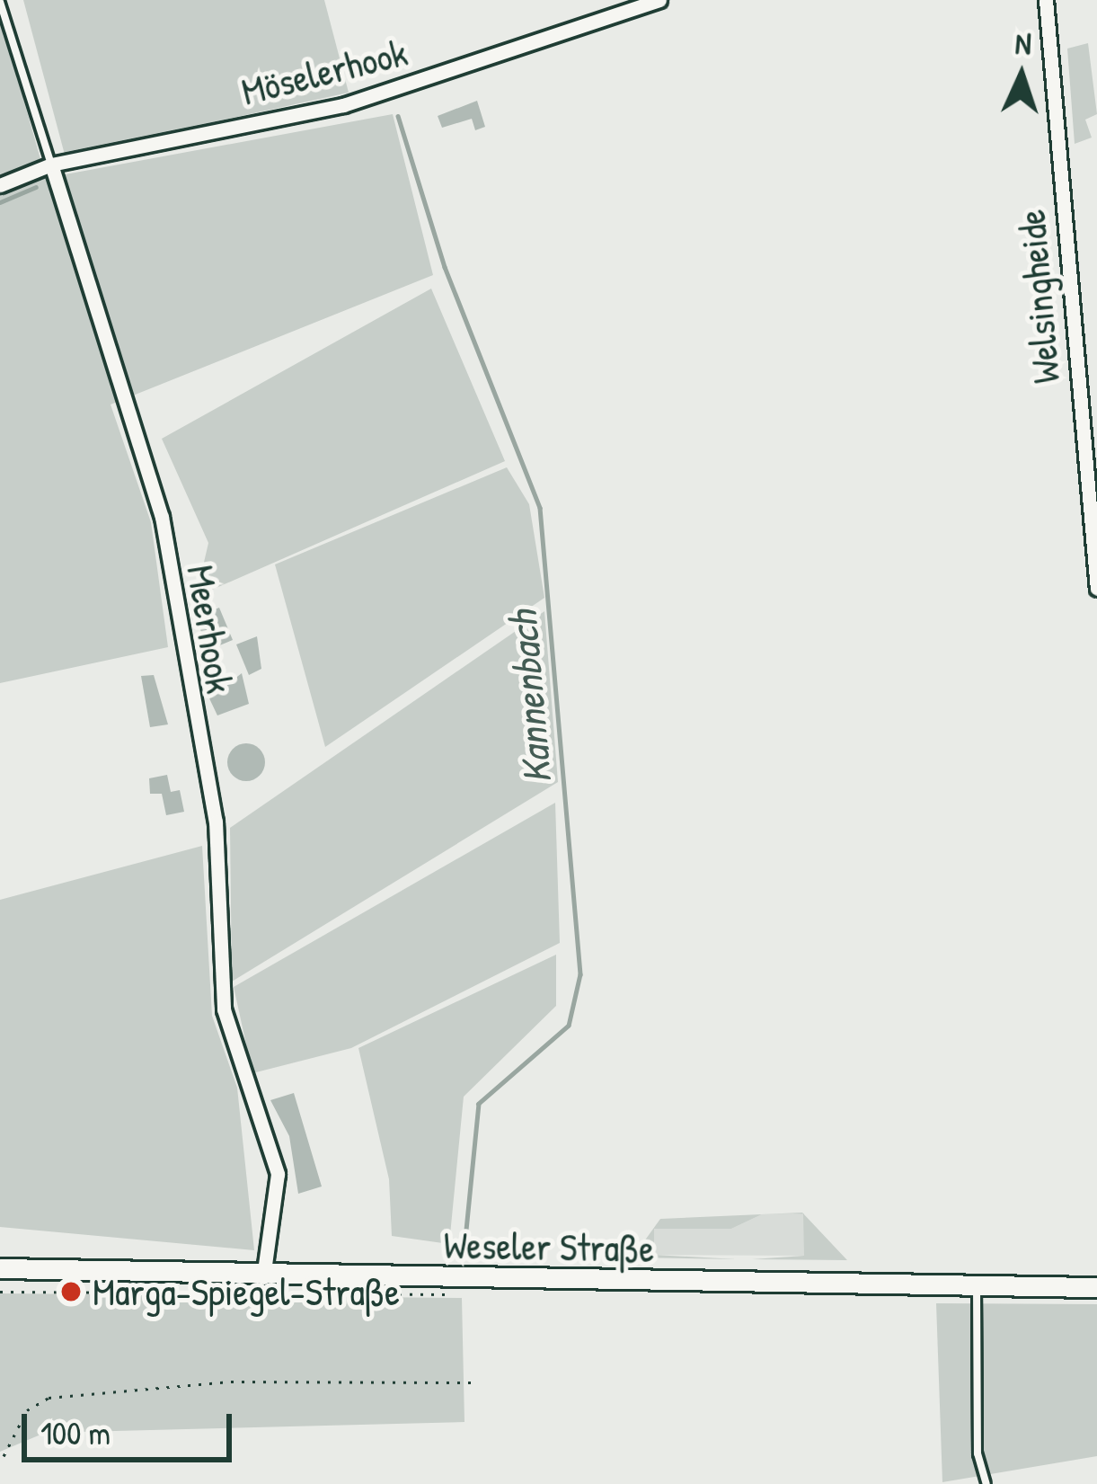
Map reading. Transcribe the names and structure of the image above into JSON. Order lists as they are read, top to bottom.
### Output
{
  "streets": {
    "main road": ["Weseler Straße"],
    "street": ["Möselerhook", "Welsingheide", "Meerhook"]
  },
  "crossings": [
    ["Möselerhook", "Meerhook"],
    ["Meerhook", "Weseler Straße"]
  ],
  "water": ["Kannenbach"],
  "places": ["Marga-Spiegel-Straße"],
  "scale_bar": "100 m",
  "north": "top"
}
